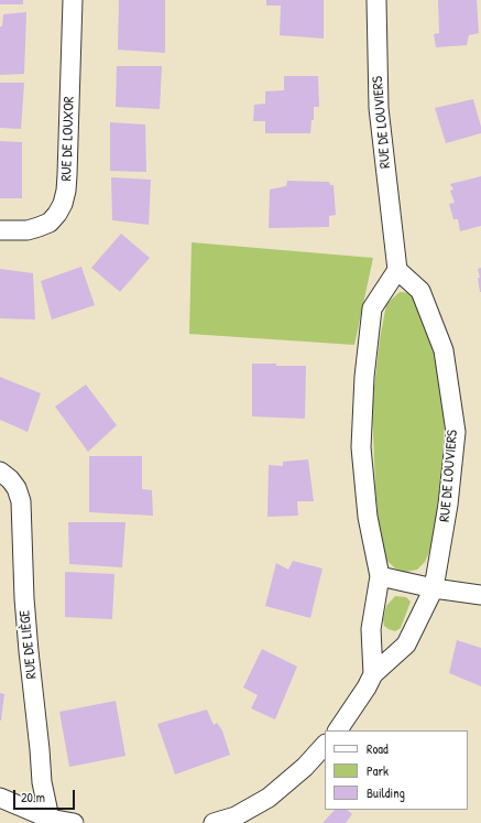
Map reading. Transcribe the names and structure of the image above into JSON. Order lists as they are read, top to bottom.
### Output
{
  "streets": {
    "street": ["RUE DE LOUVIERS", "RUE DE LOUXOR", "RUE DE LIÈGE"]
  },
  "legend": ["Road", "Park", "Building"],
  "scale_bar": "20 m"
}
